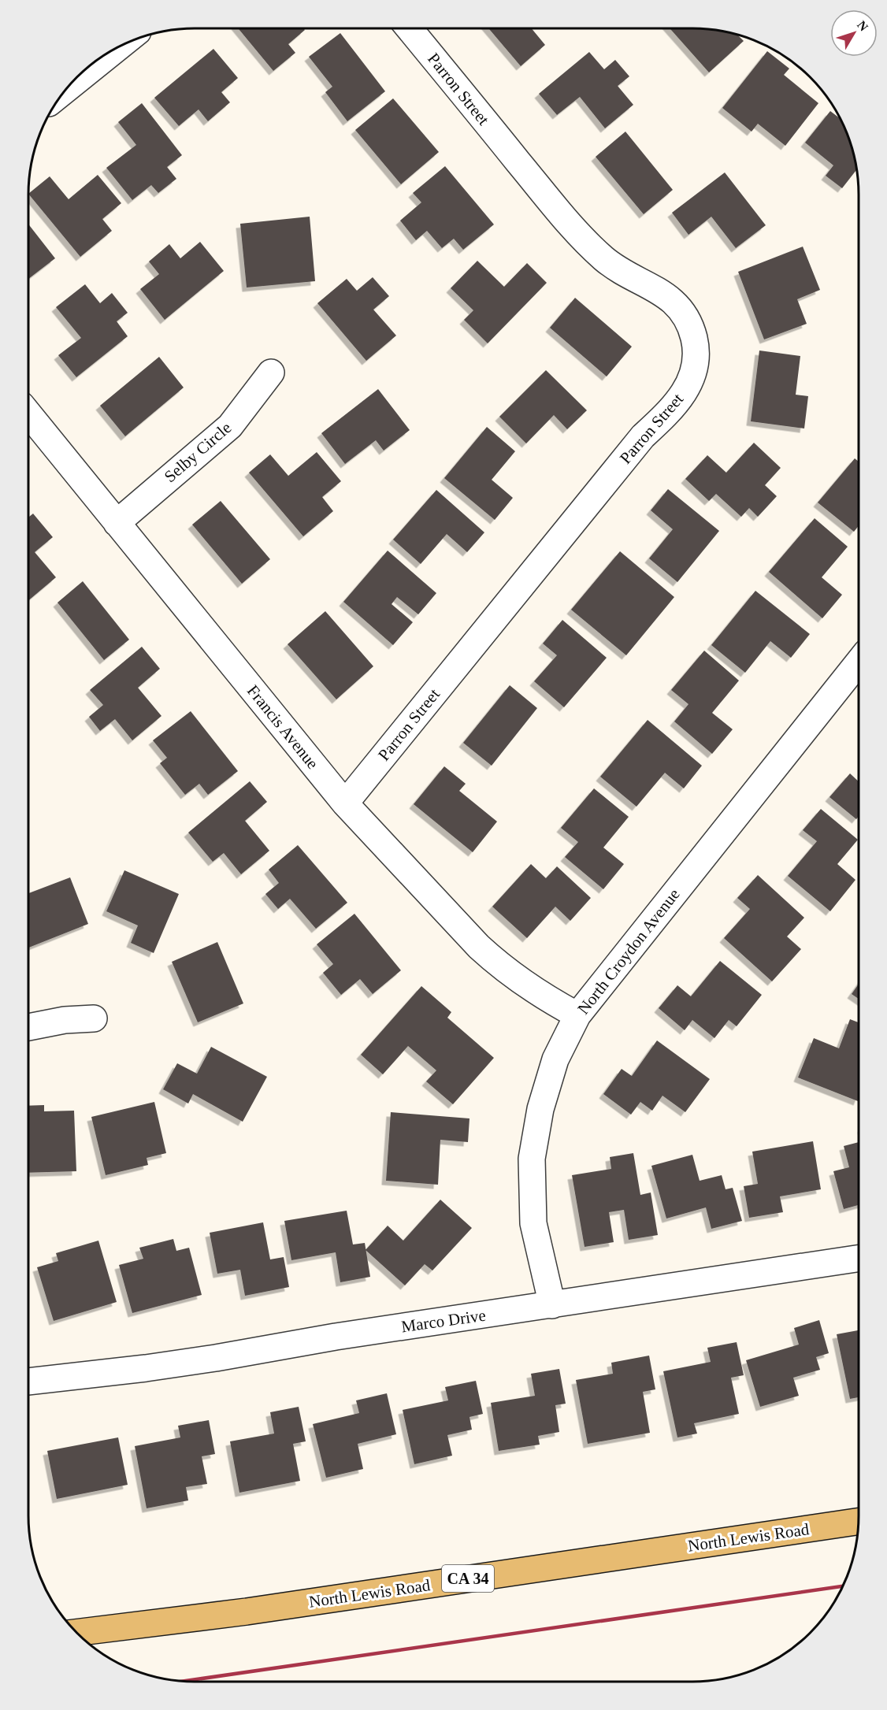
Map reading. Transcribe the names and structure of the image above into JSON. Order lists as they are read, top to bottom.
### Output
{
  "streets": {
    "main road": ["North Lewis Road", "CA 34"],
    "street": [
      "Parron Street",
      "Selby Circle",
      "Francis Avenue",
      "North Croydon Avenue",
      "Marco Drive"
    ]
  },
  "crossings": [
    ["Parron Street", "Francis Avenue"],
    ["Selby Circle", "Francis Avenue"],
    ["Francis Avenue", "North Croydon Avenue"],
    ["North Croydon Avenue", "Marco Drive"]
  ],
  "north": "top right"
}
